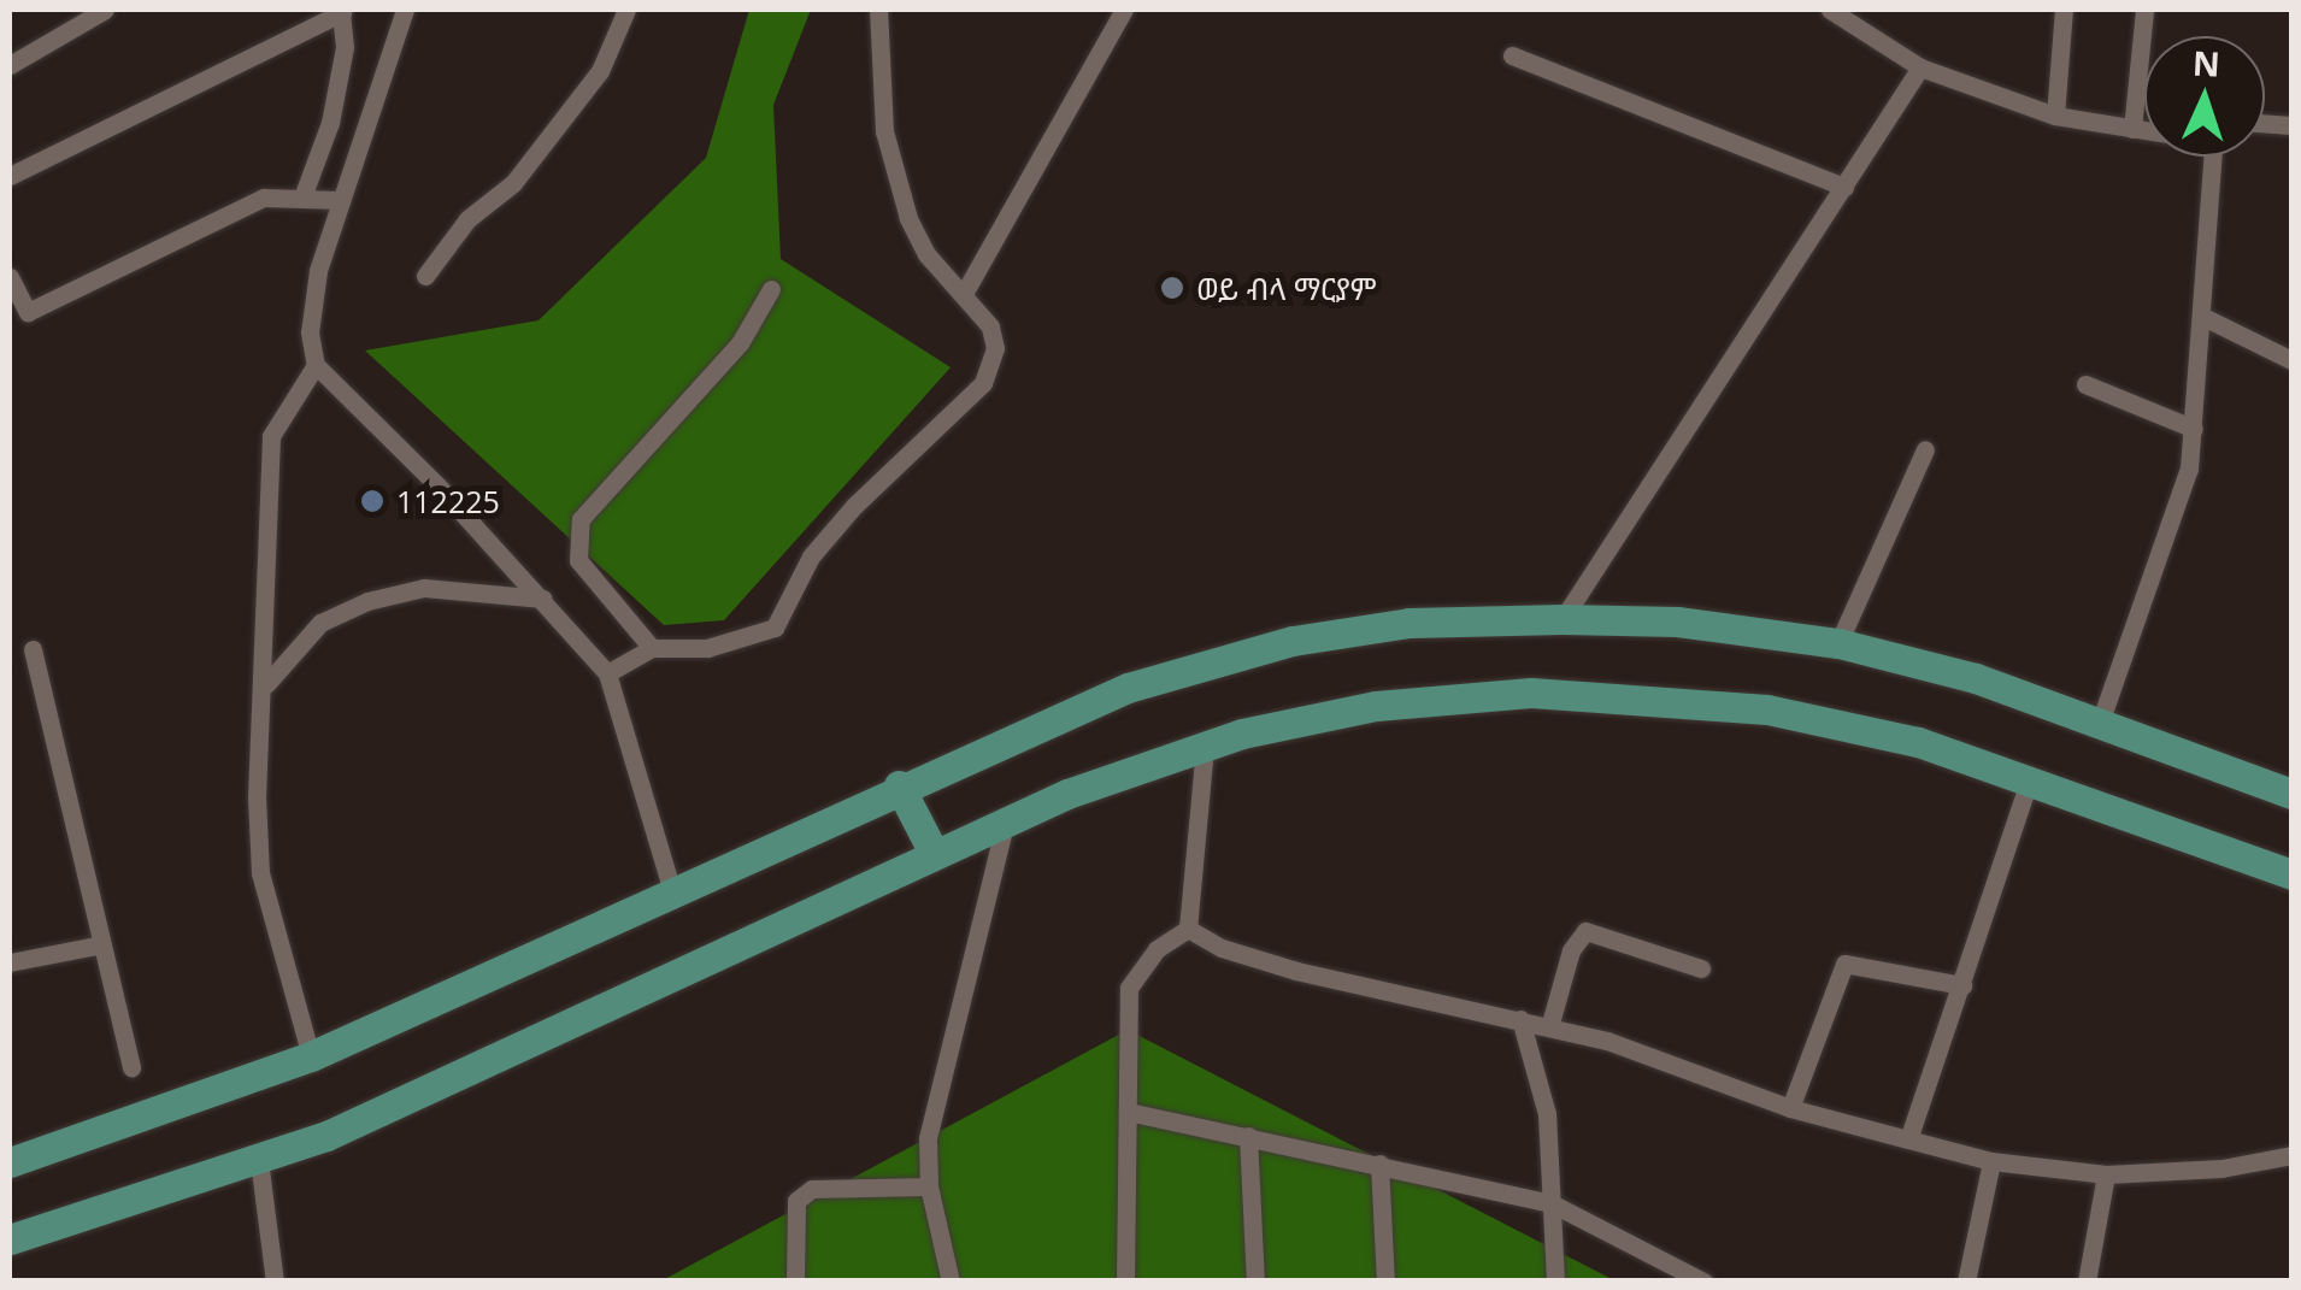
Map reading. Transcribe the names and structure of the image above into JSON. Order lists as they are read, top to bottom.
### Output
{
  "places": ["ወይ ብላ ማርያም", "112225"],
  "north": "top"
}
